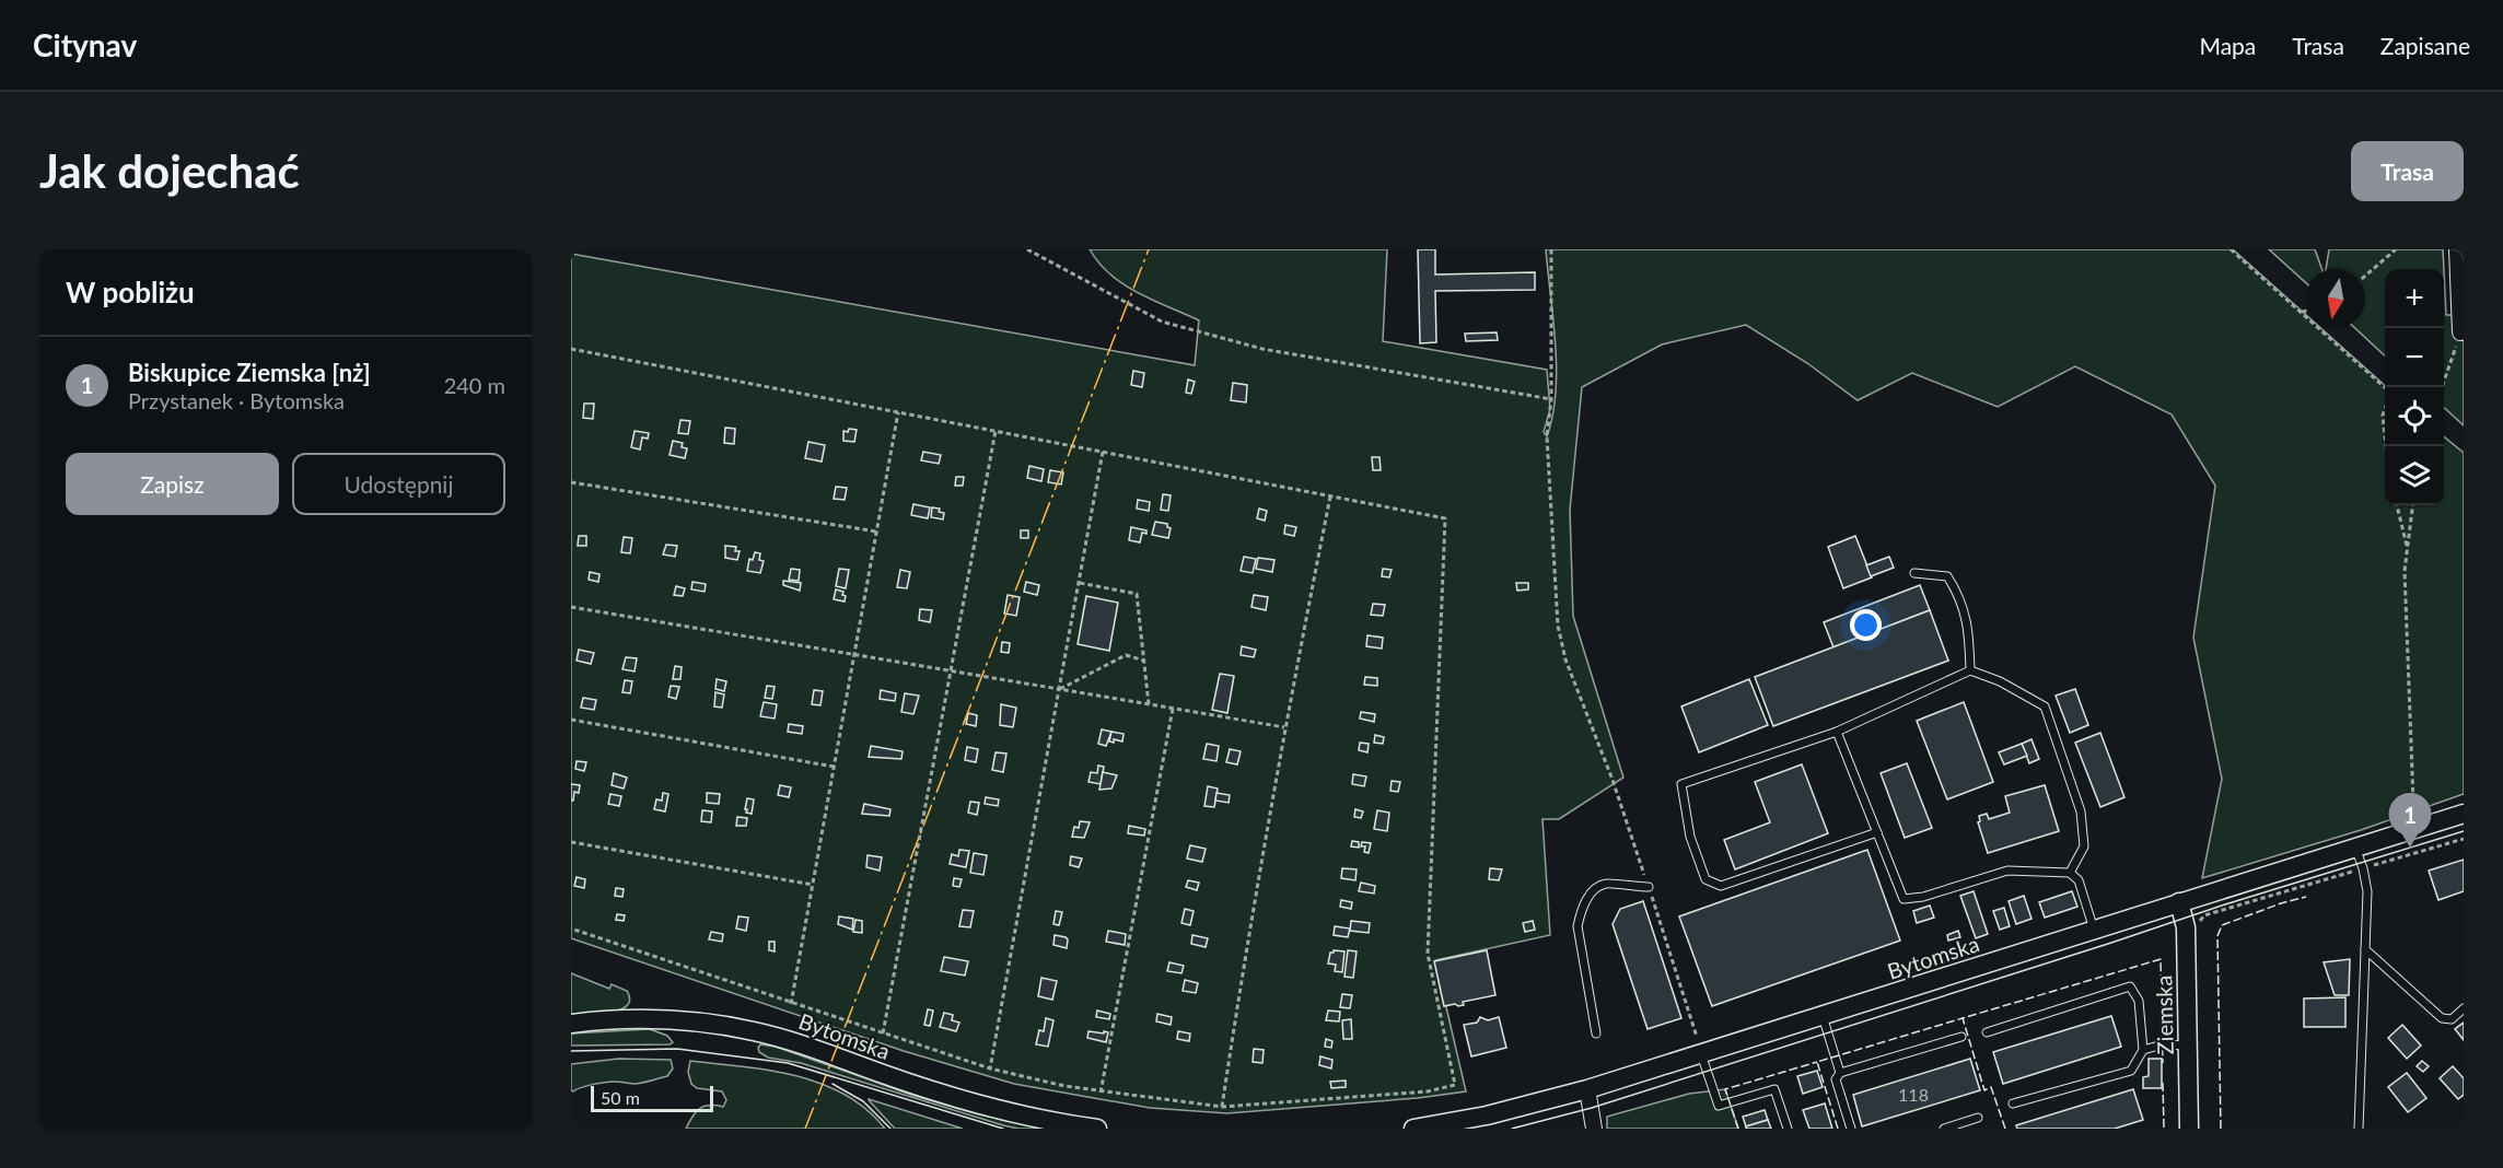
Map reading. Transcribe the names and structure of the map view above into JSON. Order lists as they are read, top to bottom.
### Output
{
  "streets": {
    "street": ["Bytomska", "Ziemska"]
  },
  "crossings": [
    ["Bytomska", "Ziemska"]
  ],
  "house_numbers": ["118"],
  "scale_bar": "50 m",
  "north": "bottom",
  "page": {
    "header": "Citynav",
    "nav": ["Mapa", "Trasa", "Zapisane"],
    "buttons": [
      "Trasa",
      ["Zapisz", "Udostępnij"]
    ],
    "title": "Jak dojechać",
    "heading": "W pobliżu",
    "map_buttons": ["+", "−"],
    "list": [
      {
        "mark": "1",
        "name": "Biskupice Ziemska [nż]",
        "note": "Przystanek · Bytomska",
        "value": "240 m"
      }
    ],
    "pins": "1",
    "scale": "50 m"
  }
}
